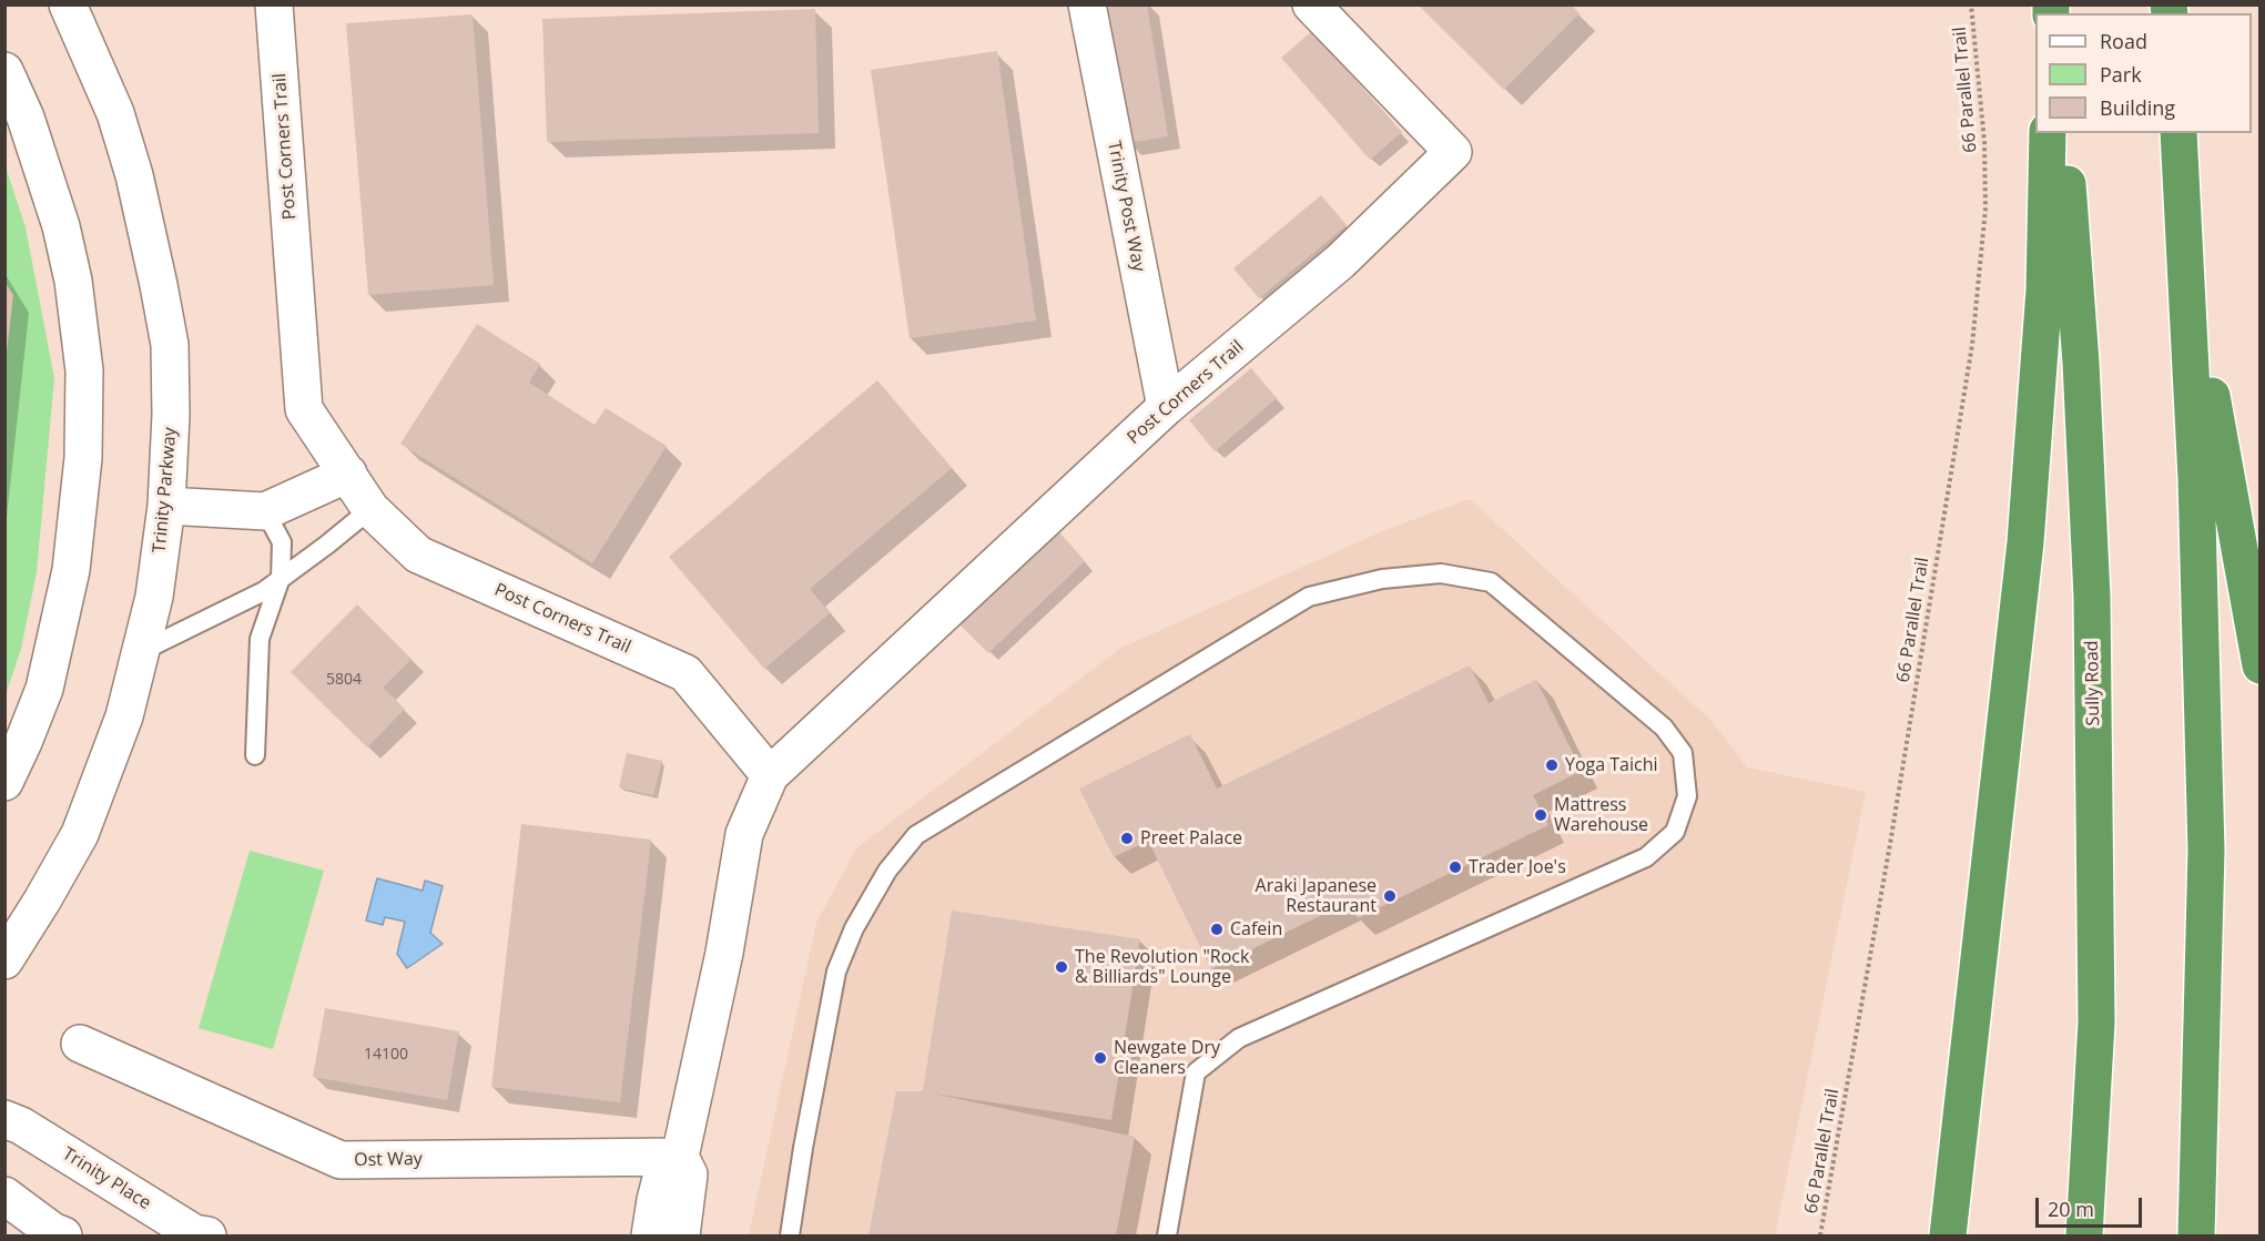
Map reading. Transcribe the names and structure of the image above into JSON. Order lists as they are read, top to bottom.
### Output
{
  "streets": {
    "highway": ["Sully Road"],
    "street": [
      "Post Corners Trail",
      "Trinity Post Way",
      "Trinity Parkway",
      "Ost Way",
      "Trinity Place"
    ],
    "path": ["66 Parallel Trail"]
  },
  "crossings": [
    ["Post Corners Trail", "Trinity Post Way"],
    ["Post Corners Trail", "Ost Way"]
  ],
  "places": [
    "Yoga Taichi",
    "Mattress Warehouse",
    "Preet Palace",
    "Trader Joe's",
    "Araki Japanese Restaurant",
    "Cafein",
    "The Revolution \"Rock & Billiards\" Lounge",
    "Newgate Dry Cleaners"
  ],
  "house_numbers": ["5804", "14100"],
  "legend": ["Road", "Park", "Building"],
  "scale_bar": "20 m"
}
